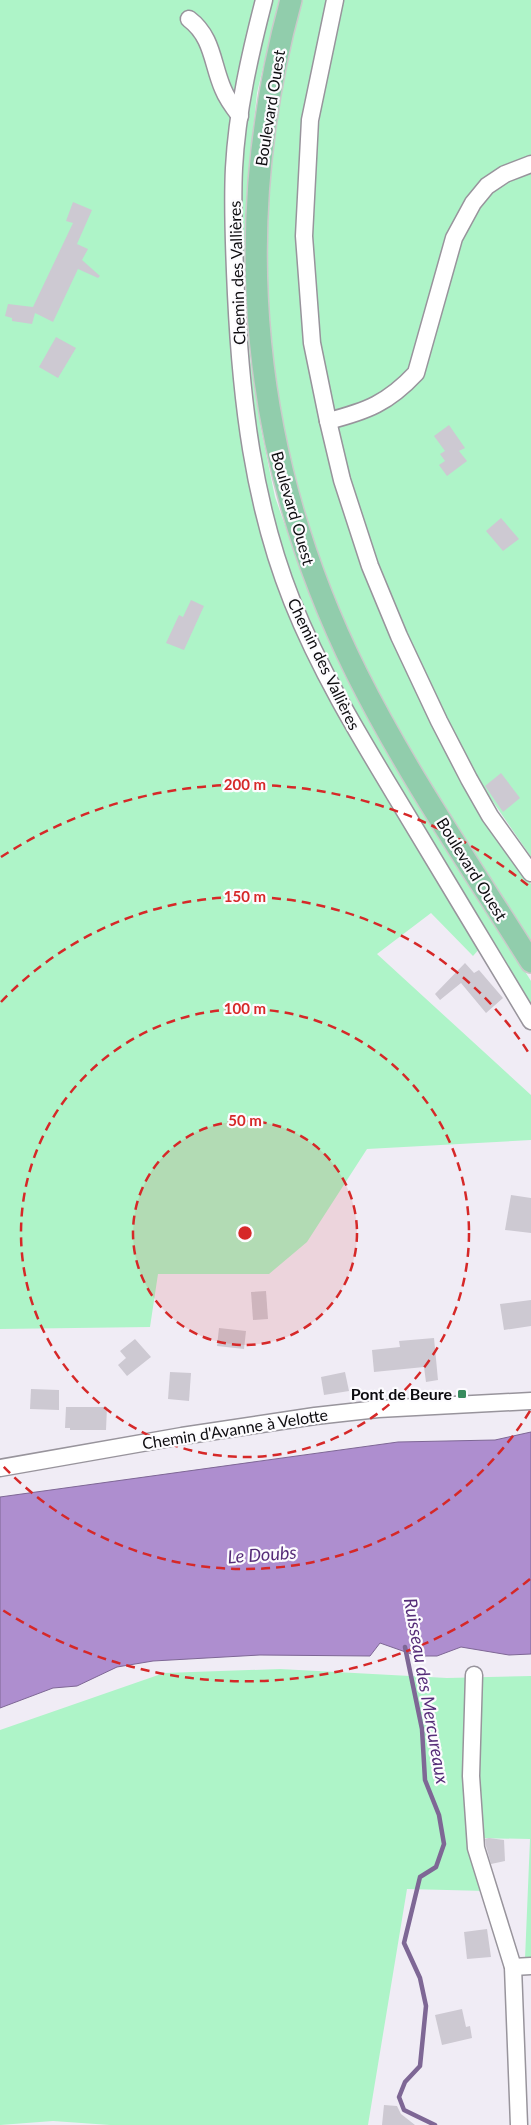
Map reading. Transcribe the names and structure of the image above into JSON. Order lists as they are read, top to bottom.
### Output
{
  "streets": {
    "main road": ["Boulevard Ouest"],
    "street": ["Chemin des Vallières", "Chemin d'Avanne à Velotte"]
  },
  "water": ["Le Doubs", "Ruisseau des Mercureaux"],
  "places": {
    "transit": ["Pont de Beure"]
  },
  "rings": [
    "200 m",
    "150 m",
    "100 m",
    "50 m"
  ]
}
